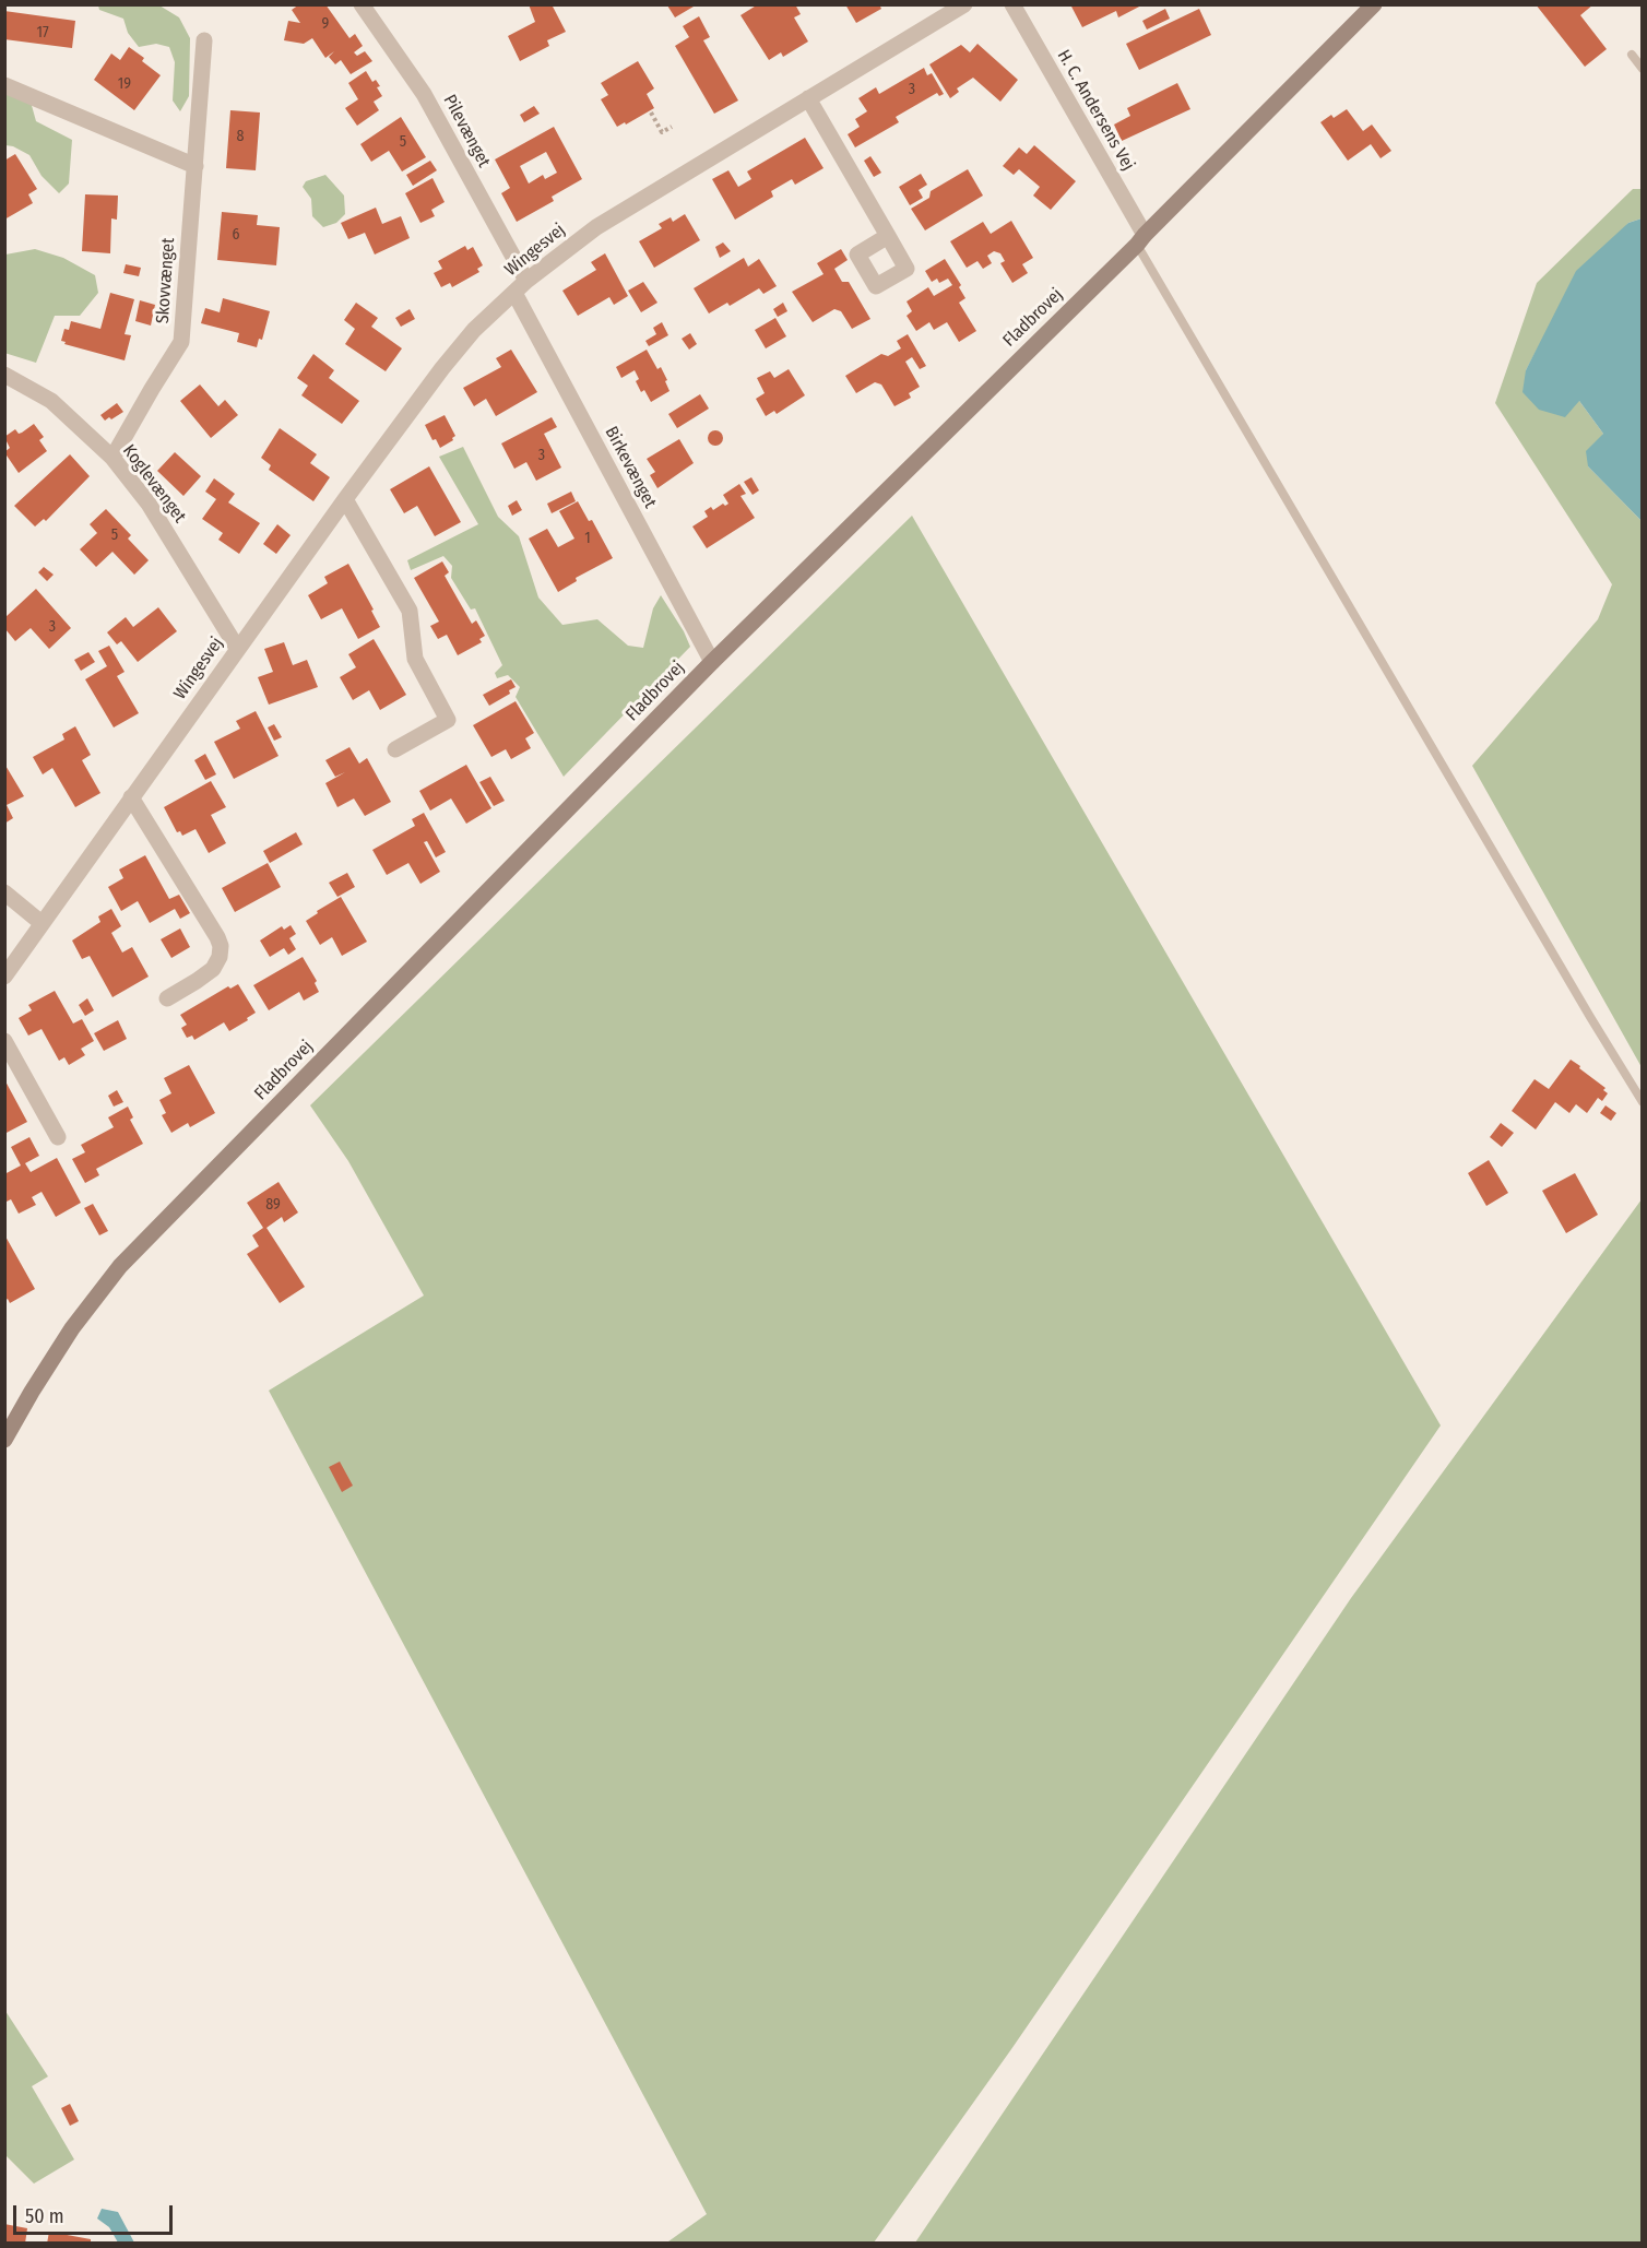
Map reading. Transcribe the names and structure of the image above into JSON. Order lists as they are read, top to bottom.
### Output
{
  "streets": {
    "main road": ["Fladbrovej"],
    "street": [
      "H. C. Andersens Vej",
      "Pilevænget",
      "Wingesvej",
      "Skovvænget",
      "Birkevænget",
      "Koglevænget"
    ]
  },
  "crossings": [
    ["H. C. Andersens Vej", "Fladbrovej"],
    ["Pilevænget", "Wingesvej"],
    ["Pilevænget", "Birkevænget"],
    ["Wingesvej", "Birkevænget"],
    ["Wingesvej", "Koglevænget"],
    ["Skovvænget", "Koglevænget"],
    ["Fladbrovej", "Birkevænget"]
  ],
  "house_numbers": [
    "9",
    "17",
    "19",
    "3",
    "8",
    "5",
    "6",
    "3",
    "5",
    "1",
    "3",
    "89"
  ],
  "scale_bar": "50 m"
}
